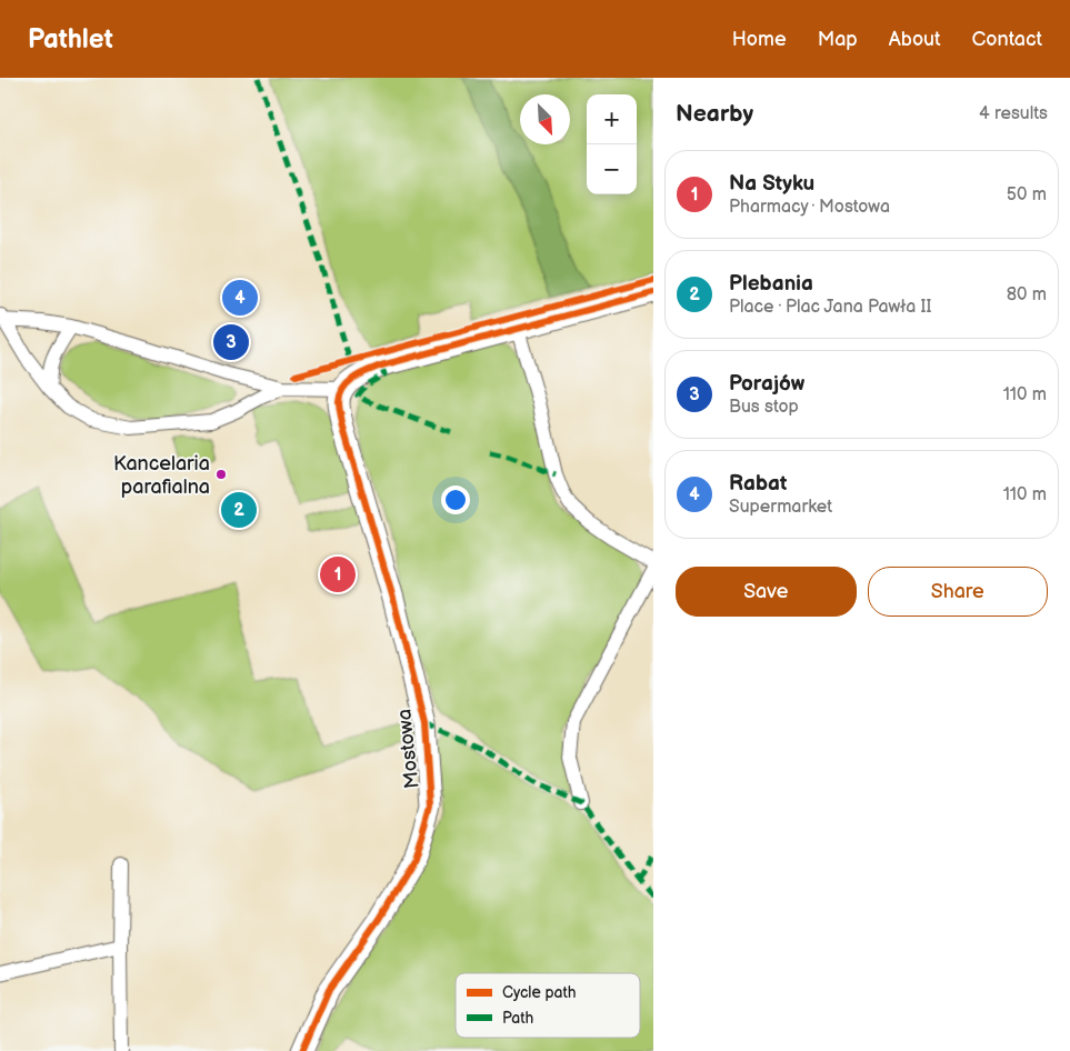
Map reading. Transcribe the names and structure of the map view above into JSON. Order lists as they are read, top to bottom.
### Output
{
  "streets": {
    "street": ["Mostowa"]
  },
  "places": ["Kancelaria parafialna"],
  "legend": ["Cycle path", "Path"],
  "north": "bottom right",
  "page": {
    "header": "Pathlet",
    "nav": [
      "Home",
      "Map",
      "About",
      "Contact"
    ],
    "heading": ["Nearby", "4 results"],
    "map_buttons": ["+", "−"],
    "list": [
      {
        "mark": "1",
        "name": "Na Styku",
        "note": "Pharmacy · Mostowa",
        "value": "50 m"
      },
      {
        "mark": "2",
        "name": "Plebania",
        "note": "Place · Plac Jana Pawła II",
        "value": "80 m"
      },
      {
        "mark": "3",
        "name": "Porajów",
        "note": "Bus stop",
        "value": "110 m"
      },
      {
        "mark": "4",
        "name": "Rabat",
        "note": "Supermarket",
        "value": "110 m"
      }
    ],
    "pins": [
      "4",
      "3",
      "2",
      "1"
    ],
    "buttons": ["Save", "Share"]
  }
}
